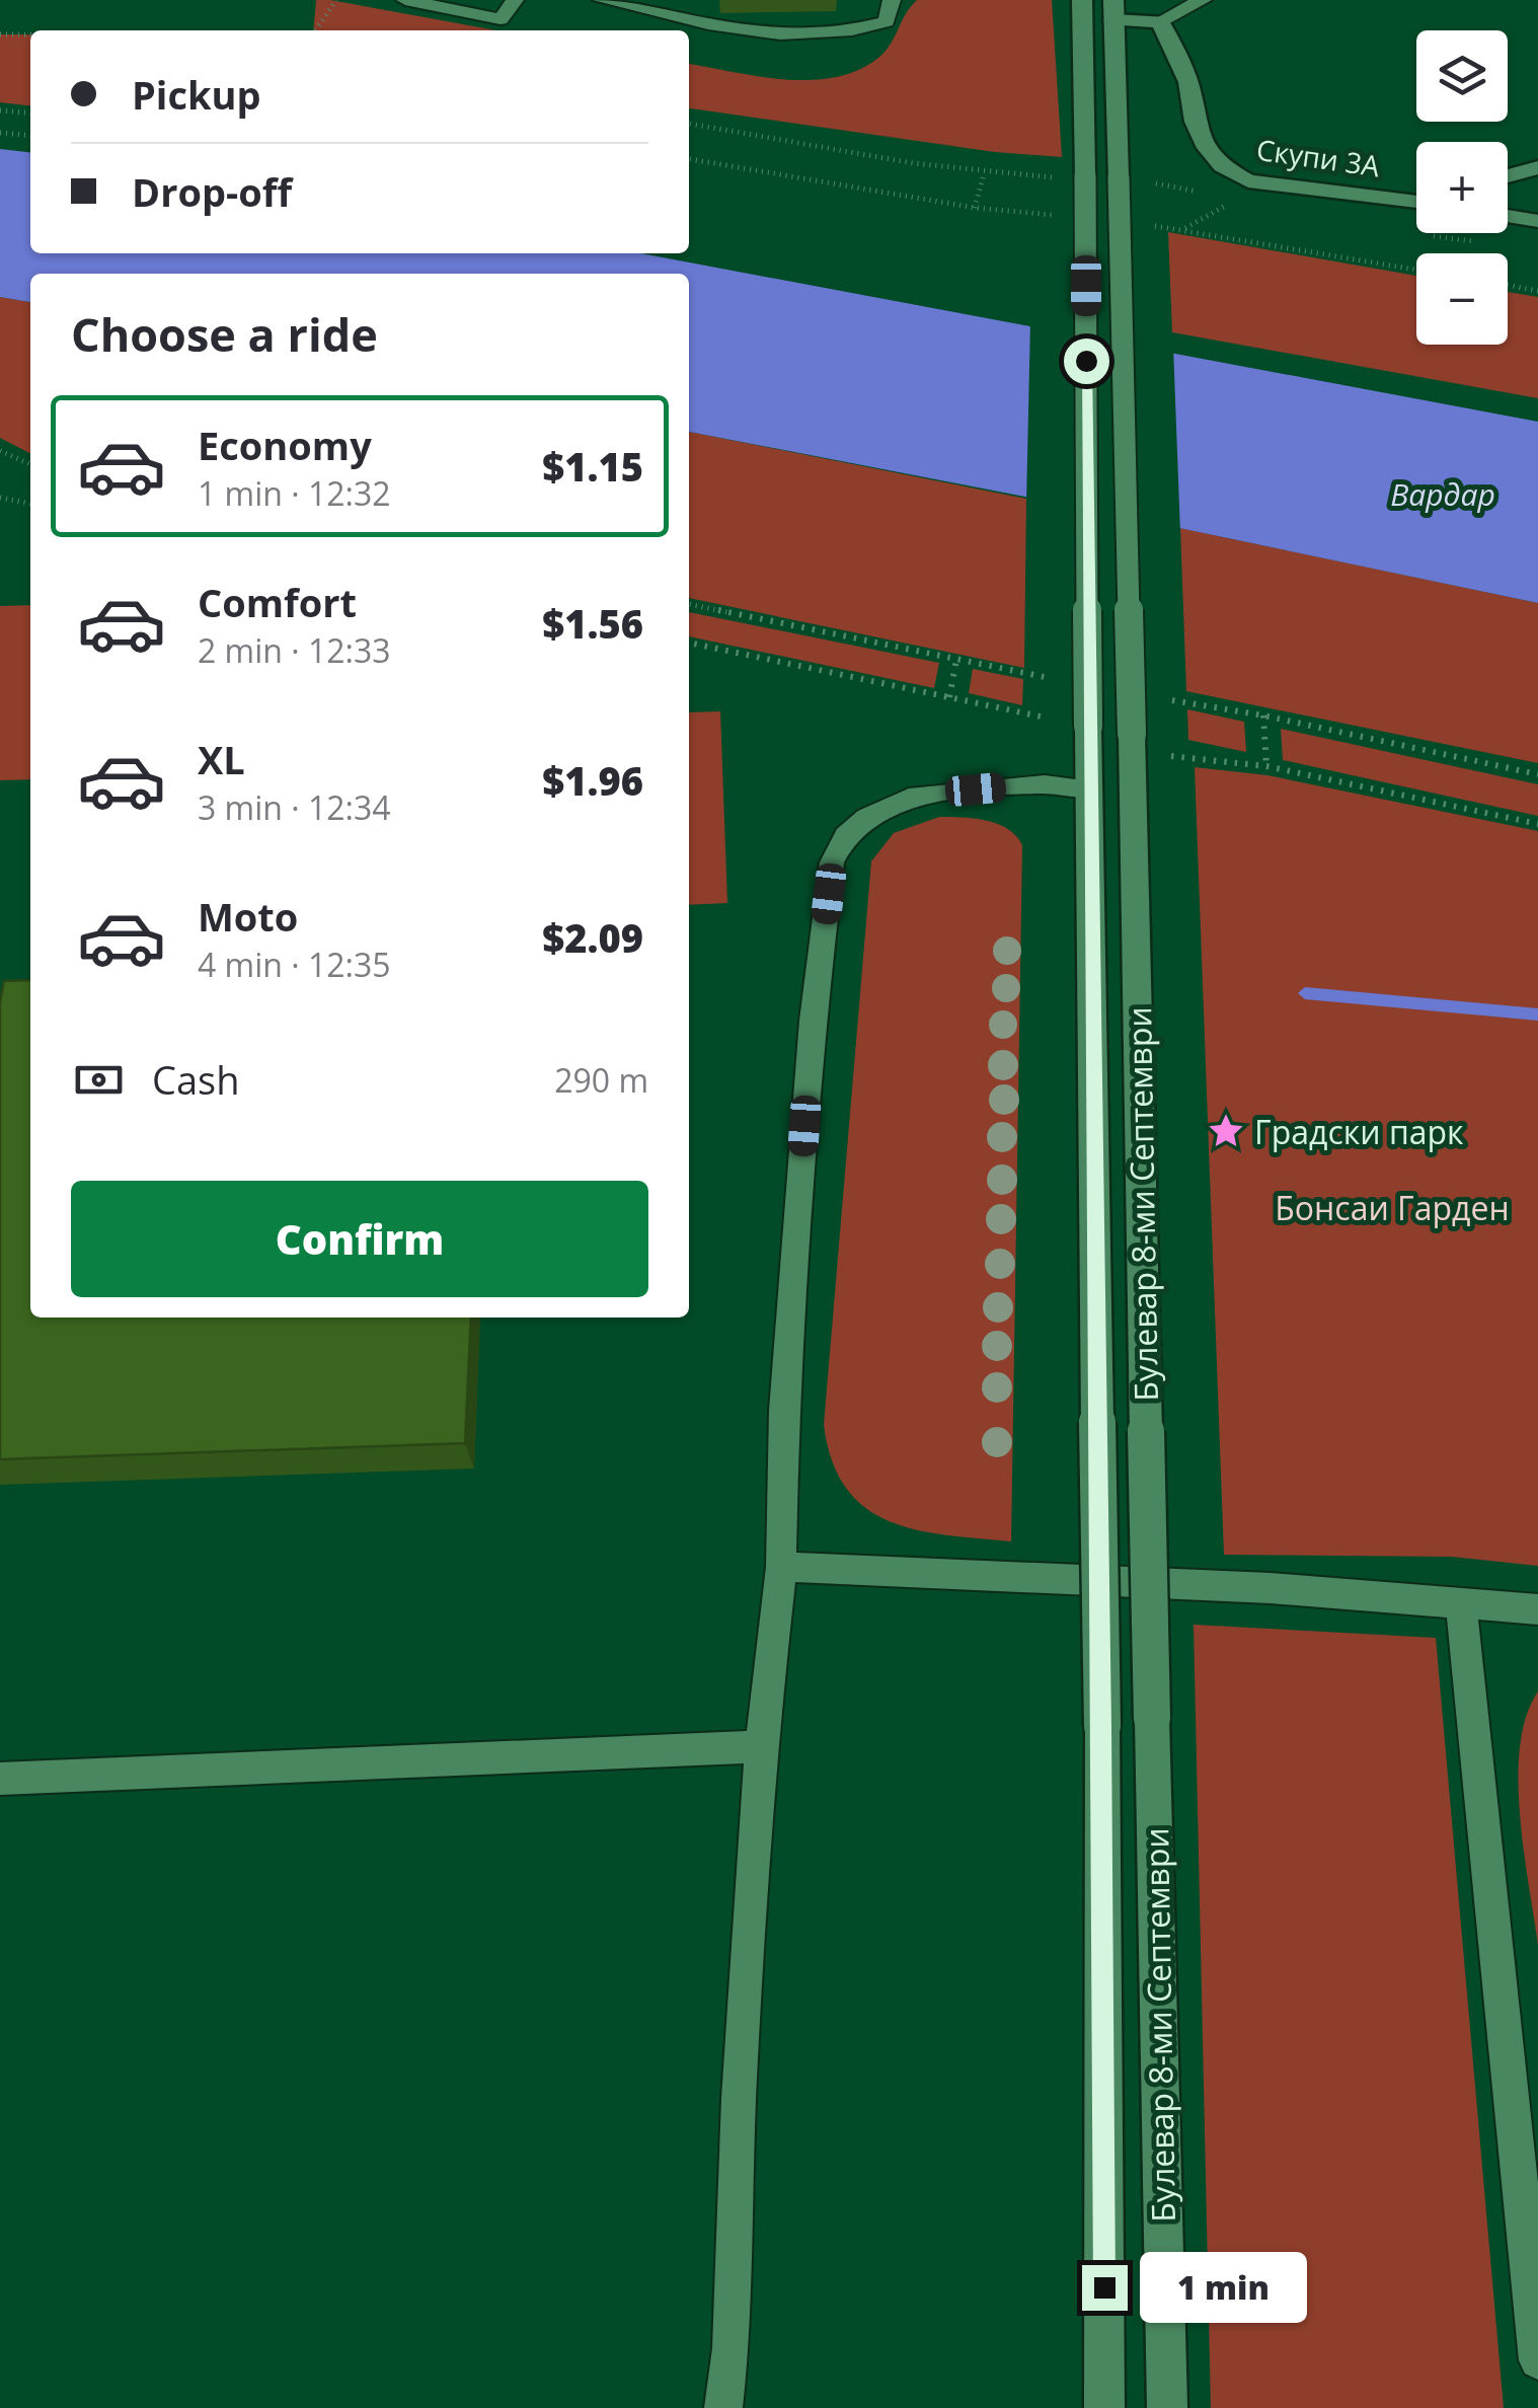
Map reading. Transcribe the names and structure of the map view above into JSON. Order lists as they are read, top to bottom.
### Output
{
  "streets": {
    "street": ["Скупи 3А", "Булевар 8-ми Септември"]
  },
  "water": ["Вардар"],
  "parks": ["Бонсаи Гарден"],
  "places": {
    "place": ["Градски парк"]
  },
  "page": {
    "map_buttons": ["+", "−"],
    "banner": ["Pickup", "Drop-off"],
    "heading": "Choose a ride",
    "list": [
      {
        "name": "Economy",
        "note": "1 min · 12:32",
        "value": "$1.15"
      },
      {
        "name": "Comfort",
        "note": "2 min · 12:33",
        "value": "$1.56"
      },
      {
        "name": "XL",
        "note": "3 min · 12:34",
        "value": "$1.96"
      },
      {
        "name": "Moto",
        "note": "4 min · 12:35",
        "value": "$2.09"
      }
    ],
    "pay": ["Cash", "290 m"],
    "buttons": "Confirm",
    "bubble": "1 min"
  }
}
